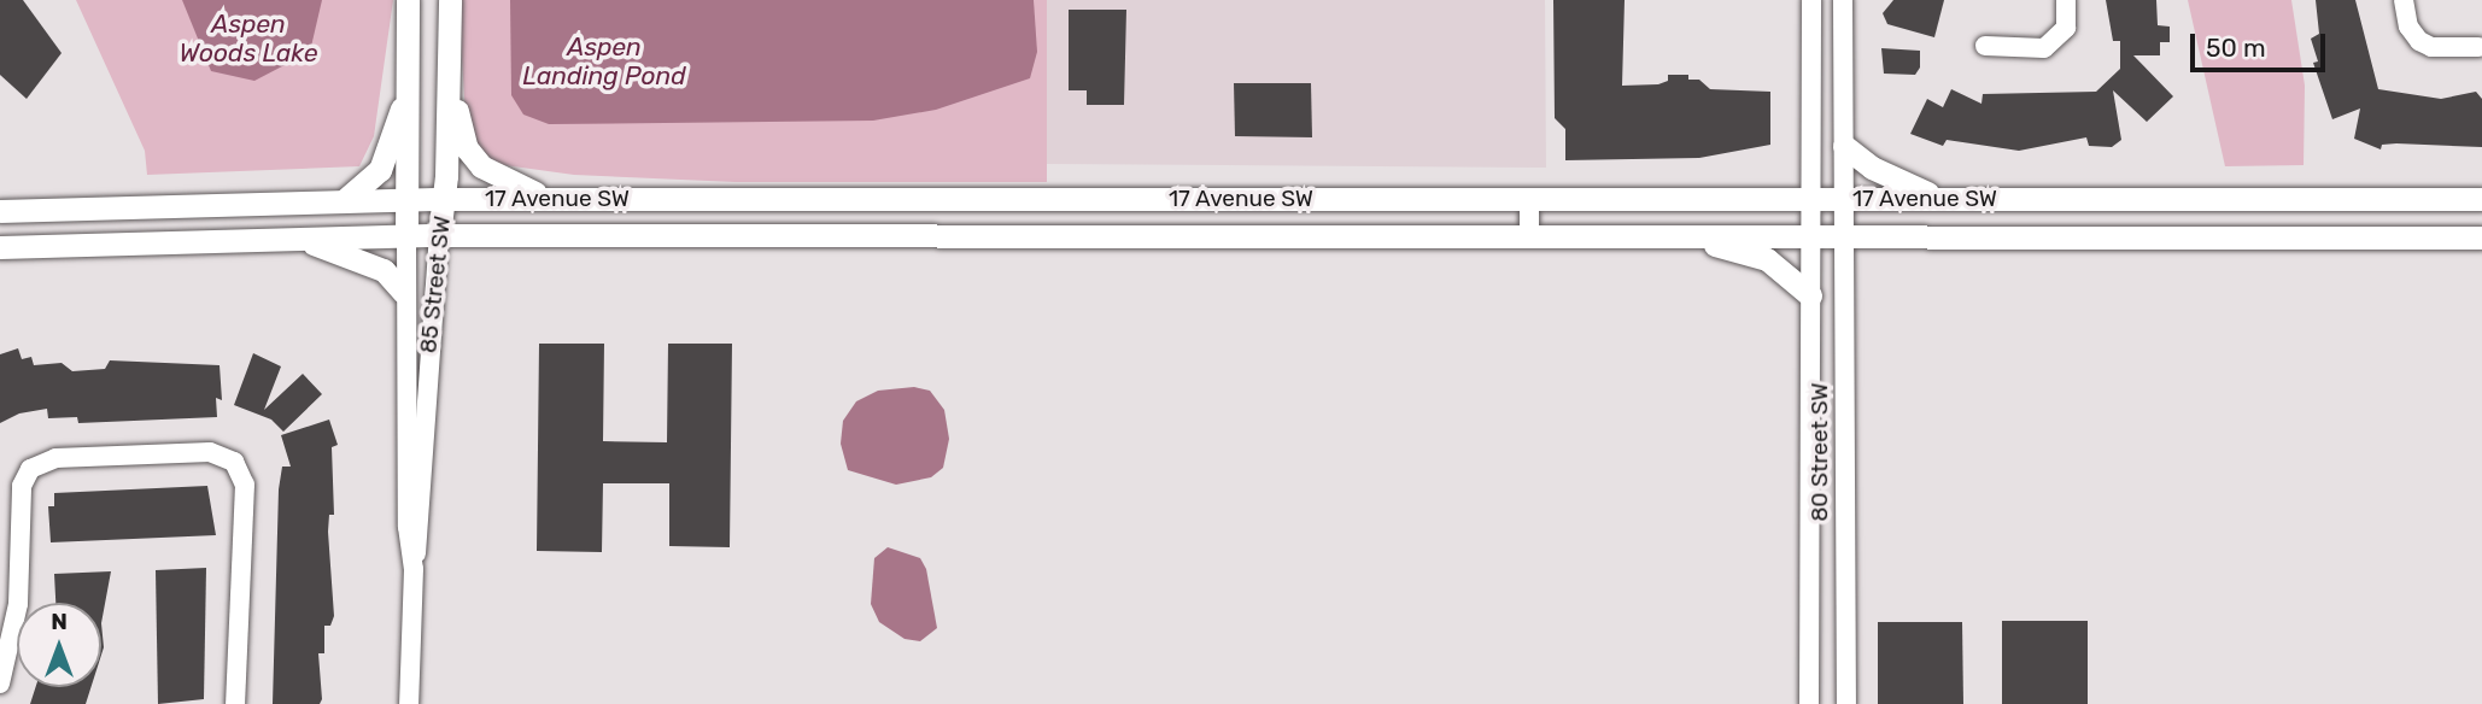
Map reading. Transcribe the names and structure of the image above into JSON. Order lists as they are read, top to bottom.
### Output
{
  "streets": {
    "main road": ["17 Avenue SW", "85 Street SW"],
    "street": ["80 Street SW"]
  },
  "crossings": [
    ["17 Avenue SW", "85 Street SW"],
    ["17 Avenue SW", "80 Street SW"]
  ],
  "water": ["Aspen Woods Lake", "Aspen Landing Pond"],
  "scale_bar": "50 m",
  "north": "top"
}
